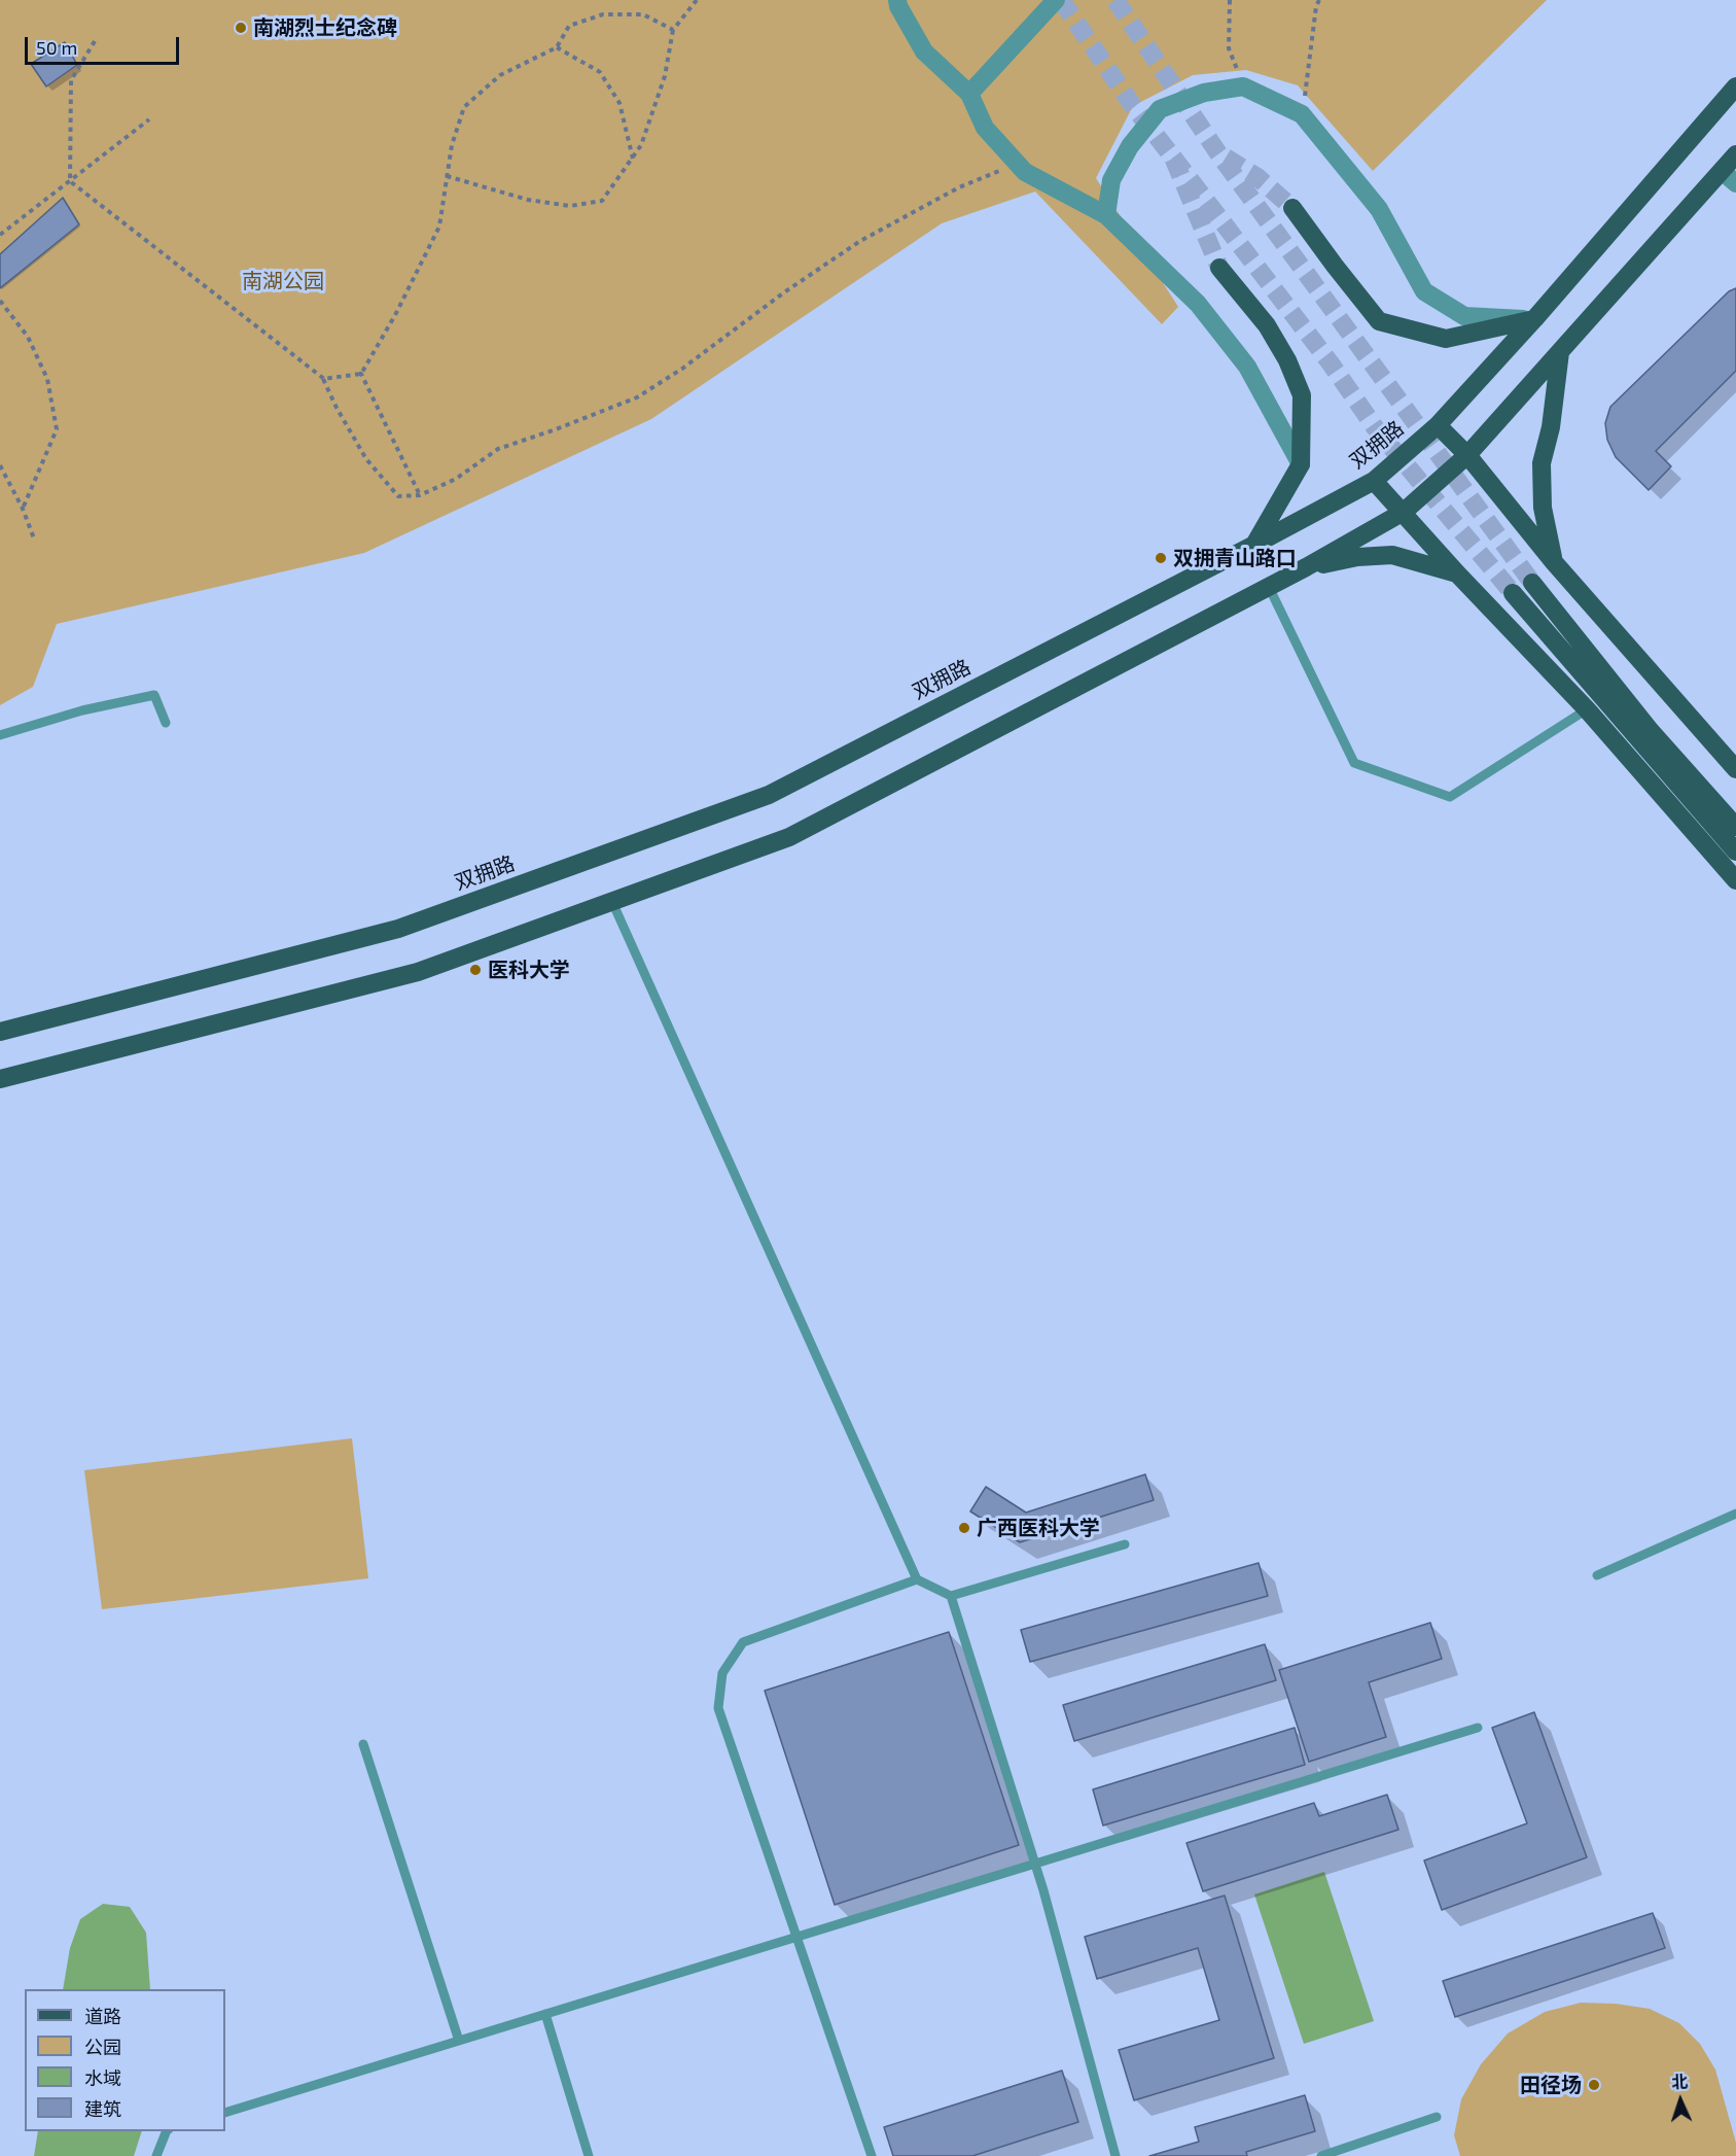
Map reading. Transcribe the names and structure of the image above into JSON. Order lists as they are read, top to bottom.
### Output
{
  "streets": {
    "main road": ["双拥路"]
  },
  "parks": ["南湖公园"],
  "places": [
    "南湖烈士纪念碑",
    "双拥青山路口",
    "医科大学",
    "广西医科大学",
    "田径场"
  ],
  "legend": [
    "道路",
    "公园",
    "水域",
    "建筑"
  ],
  "scale_bar": "50 m",
  "north": "top"
}
